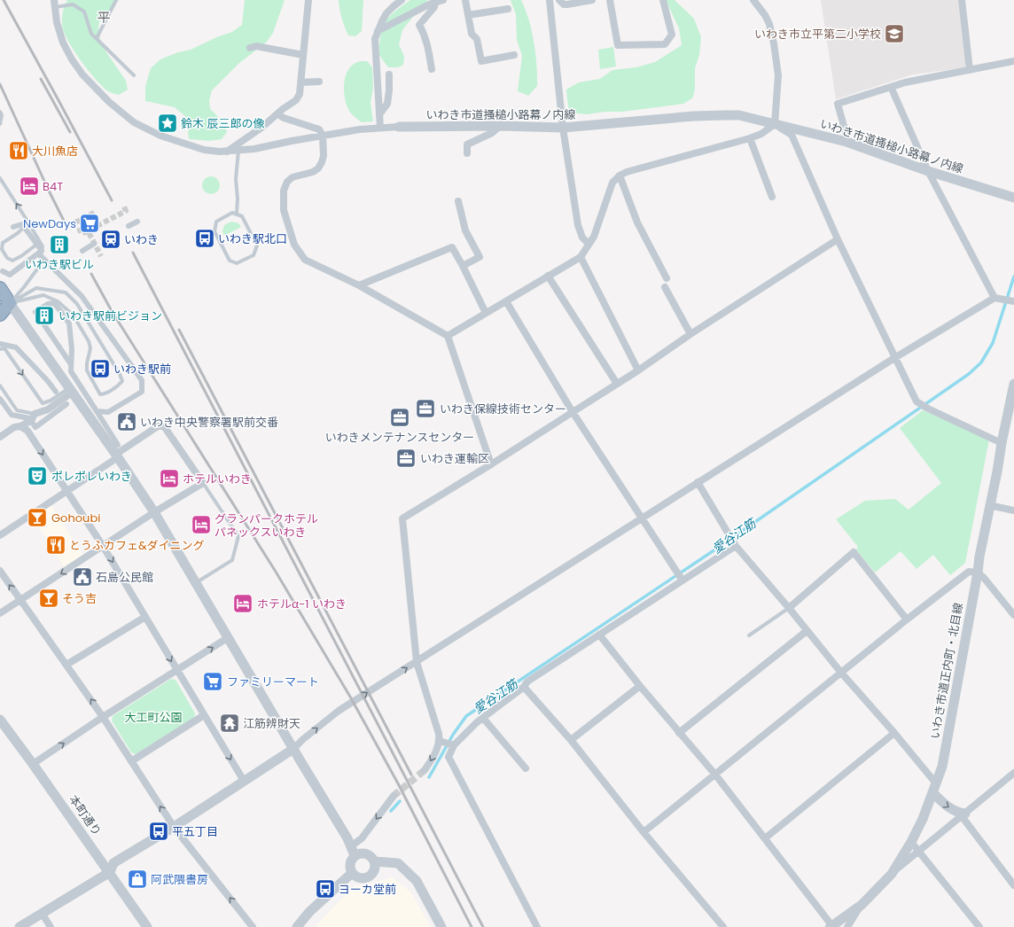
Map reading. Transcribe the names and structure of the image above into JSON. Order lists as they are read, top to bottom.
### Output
{
  "streets": {
    "street": ["いわき市道搔槌小路幕ノ内線", "いわき市道正内町・北目線", "本町通り"]
  },
  "districts": ["平"],
  "water": ["愛谷江筋"],
  "parks": ["大工町公園"],
  "places": {
    "school or university": ["いわき市立平第二小学校"],
    "place": ["鈴木 辰三郎の像"],
    "restaurant": ["大川魚店", "とうふカフェ&ダイニング"],
    "hotel": [
      "B4T",
      "ホテルいわき",
      "グランパークホテル パネックスいわき",
      "ホテルα-1 いわき"
    ],
    "supermarket": ["NewDays", "ファミリーマート"],
    "bus stop": [
      "いわき駅北口",
      "いわき駅前",
      "平五丁目",
      "ヨーカ堂前"
    ],
    "station": ["いわき"],
    "building": ["いわき駅ビル", "いわき駅前ビジョン"],
    "office": ["いわき保線技術センター", "いわきメンテナンスセンター", "いわき運輸区"],
    "public building": ["いわき中央警察署駅前交番", "石島公民館"],
    "theatre": ["ポレポレいわき"],
    "bar": ["Gohoubi", "そう吉"],
    "temple": ["江筋辨財天"],
    "shop": ["阿武隈書房"]
  }
}
